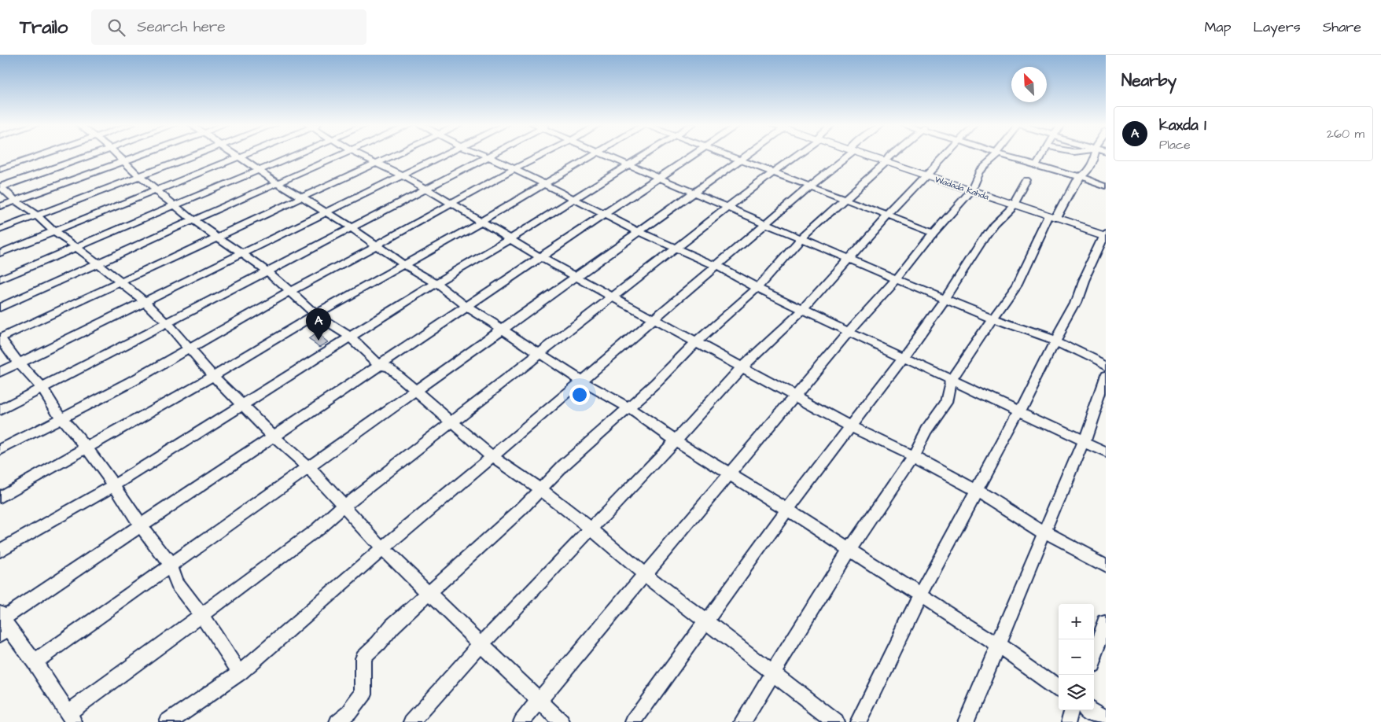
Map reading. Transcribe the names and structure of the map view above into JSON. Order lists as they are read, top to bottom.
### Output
{
  "streets": {
    "main road": ["Wadada Kahda"]
  },
  "north": "top left",
  "page": {
    "header": "Trailo",
    "search": "Search here",
    "nav": ["Map", "Layers", "Share"],
    "heading": "Nearby",
    "list": [
      {
        "mark": "A",
        "name": "kaxda 1",
        "note": "Place",
        "value": "260 m"
      }
    ],
    "pins": "A",
    "map_buttons": ["+", "−"]
  }
}
